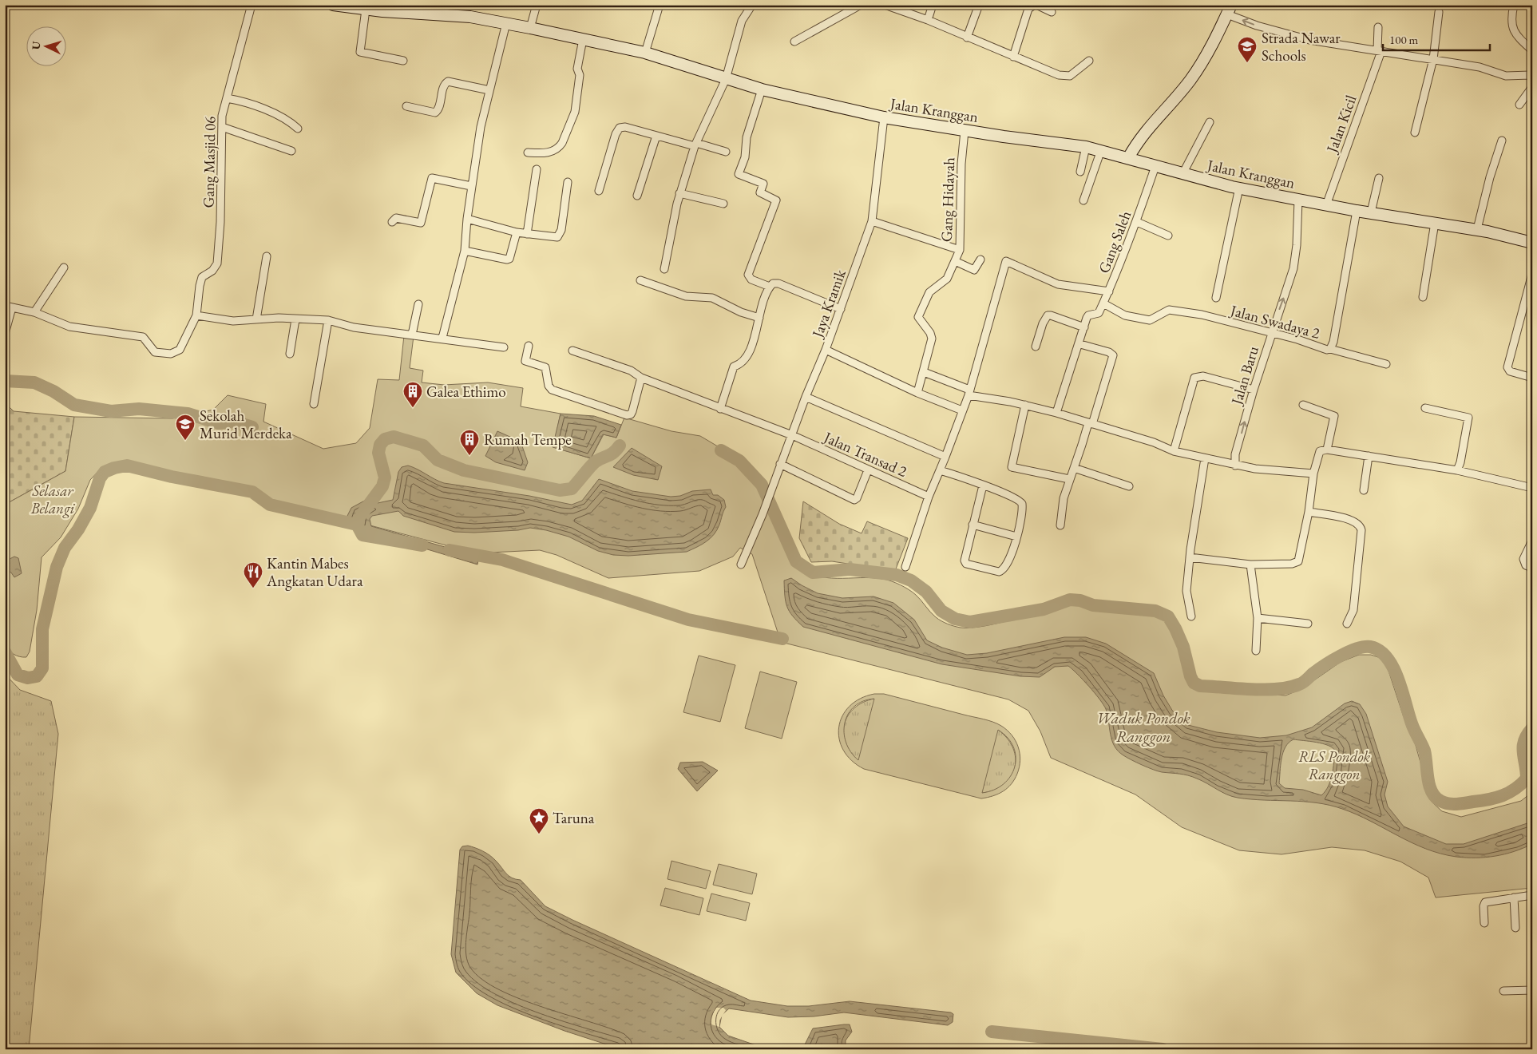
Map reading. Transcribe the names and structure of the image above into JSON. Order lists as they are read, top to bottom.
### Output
{
  "streets": {
    "main road": ["Jalan Kranggan"],
    "street": [
      "Jalan Kicil",
      "Gang Masjid 06",
      "Gang Hidayah",
      "Gang Saleh",
      "Jaya Kramik",
      "Jalan Swadaya 2",
      "Jalan Baru",
      "Jalan Transad 2"
    ]
  },
  "crossings": [
    ["Jalan Kranggan", "Jalan Kicil"],
    ["Jalan Kranggan", "Gang Hidayah"],
    ["Jalan Kranggan", "Gang Saleh"],
    ["Jalan Kranggan", "Jaya Kramik"],
    ["Jalan Kranggan", "Jalan Swadaya 2"],
    ["Jalan Kranggan", "Jalan Baru"],
    ["Jaya Kramik", "Jalan Transad 2"],
    ["Jalan Swadaya 2", "Jalan Baru"]
  ],
  "one_way": ["Jalan Baru"],
  "water": ["Waduk Pondok Ranggon"],
  "parks": ["Selasar Belangi", "RLS Pondok Ranggon"],
  "places": {
    "school or university": ["Strada Nawar Schools", "Sekolah Murid Merdeka"],
    "building": ["Galea Ethimo", "Rumah Tempe"],
    "restaurant": ["Kantin Mabes Angkatan Udara"],
    "place": ["Taruna"]
  },
  "scale_bar": "100 m",
  "north": "left"
}
